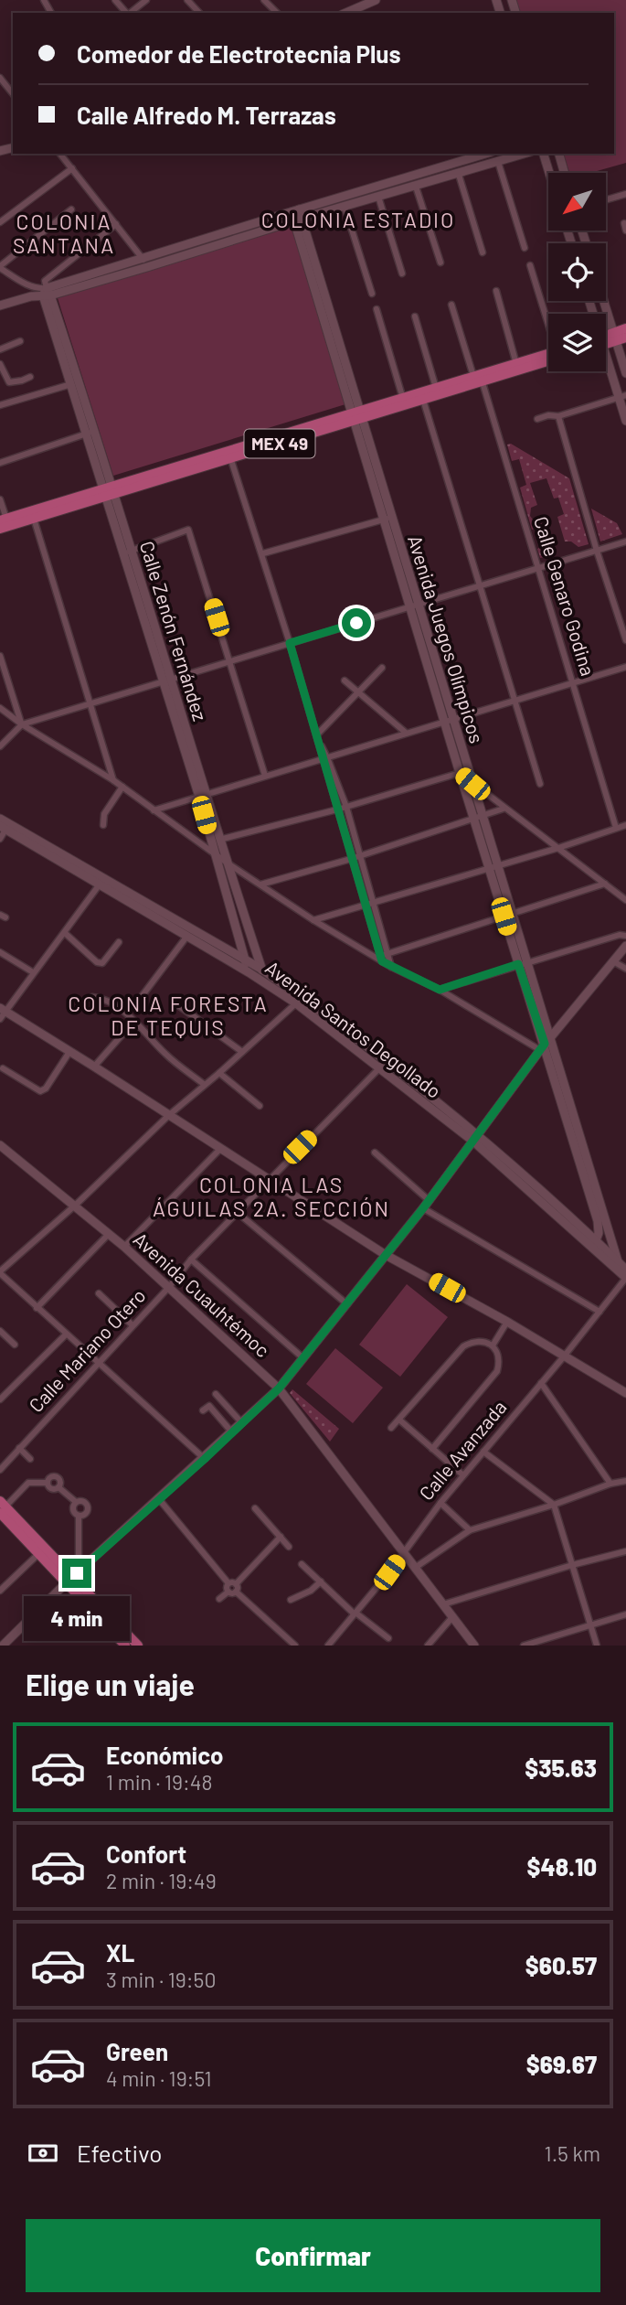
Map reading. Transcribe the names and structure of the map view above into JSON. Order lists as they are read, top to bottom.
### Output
{
  "streets": {
    "main road": ["MEX 49"],
    "street": [
      "Calle Genaro Godina",
      "Calle Zenón Fernández",
      "Avenida Juegos Olímpicos",
      "Avenida Santos Degollado",
      "Avenida Cuauhtémoc",
      "Calle Mariano Otero",
      "Calle Avanzada"
    ]
  },
  "crossings": [
    ["MEX 49", "Calle Genaro Godina"],
    ["MEX 49", "Calle Zenón Fernández"],
    ["MEX 49", "Avenida Juegos Olímpicos"],
    ["Calle Zenón Fernández", "Avenida Santos Degollado"],
    ["Avenida Juegos Olímpicos", "Avenida Santos Degollado"],
    ["Avenida Santos Degollado", "Calle Mariano Otero"],
    ["Avenida Santos Degollado", "Calle Avanzada"],
    ["Avenida Cuauhtémoc", "Calle Mariano Otero"],
    ["Avenida Cuauhtémoc", "Calle Avanzada"]
  ],
  "districts": [
    "COLONIA ESTADIO",
    "COLONIA SANTANA",
    "COLONIA FORESTA DE TEQUIS",
    "COLONIA LAS ÁGUILAS 2A. SECCIÓN"
  ],
  "north": "bottom left",
  "page": {
    "banner": ["Comedor de Electrotecnia Plus", "Calle Alfredo M. Terrazas"],
    "bubble": "4 min",
    "heading": "Elige un viaje",
    "list": [
      {
        "name": "Económico",
        "note": "1 min · 19:48",
        "value": "$35.63"
      },
      {
        "name": "Confort",
        "note": "2 min · 19:49",
        "value": "$48.10"
      },
      {
        "name": "XL",
        "note": "3 min · 19:50",
        "value": "$60.57"
      },
      {
        "name": "Green",
        "note": "4 min · 19:51",
        "value": "$69.67"
      }
    ],
    "pay": ["Efectivo", "1.5 km"],
    "buttons": "Confirmar"
  }
}
